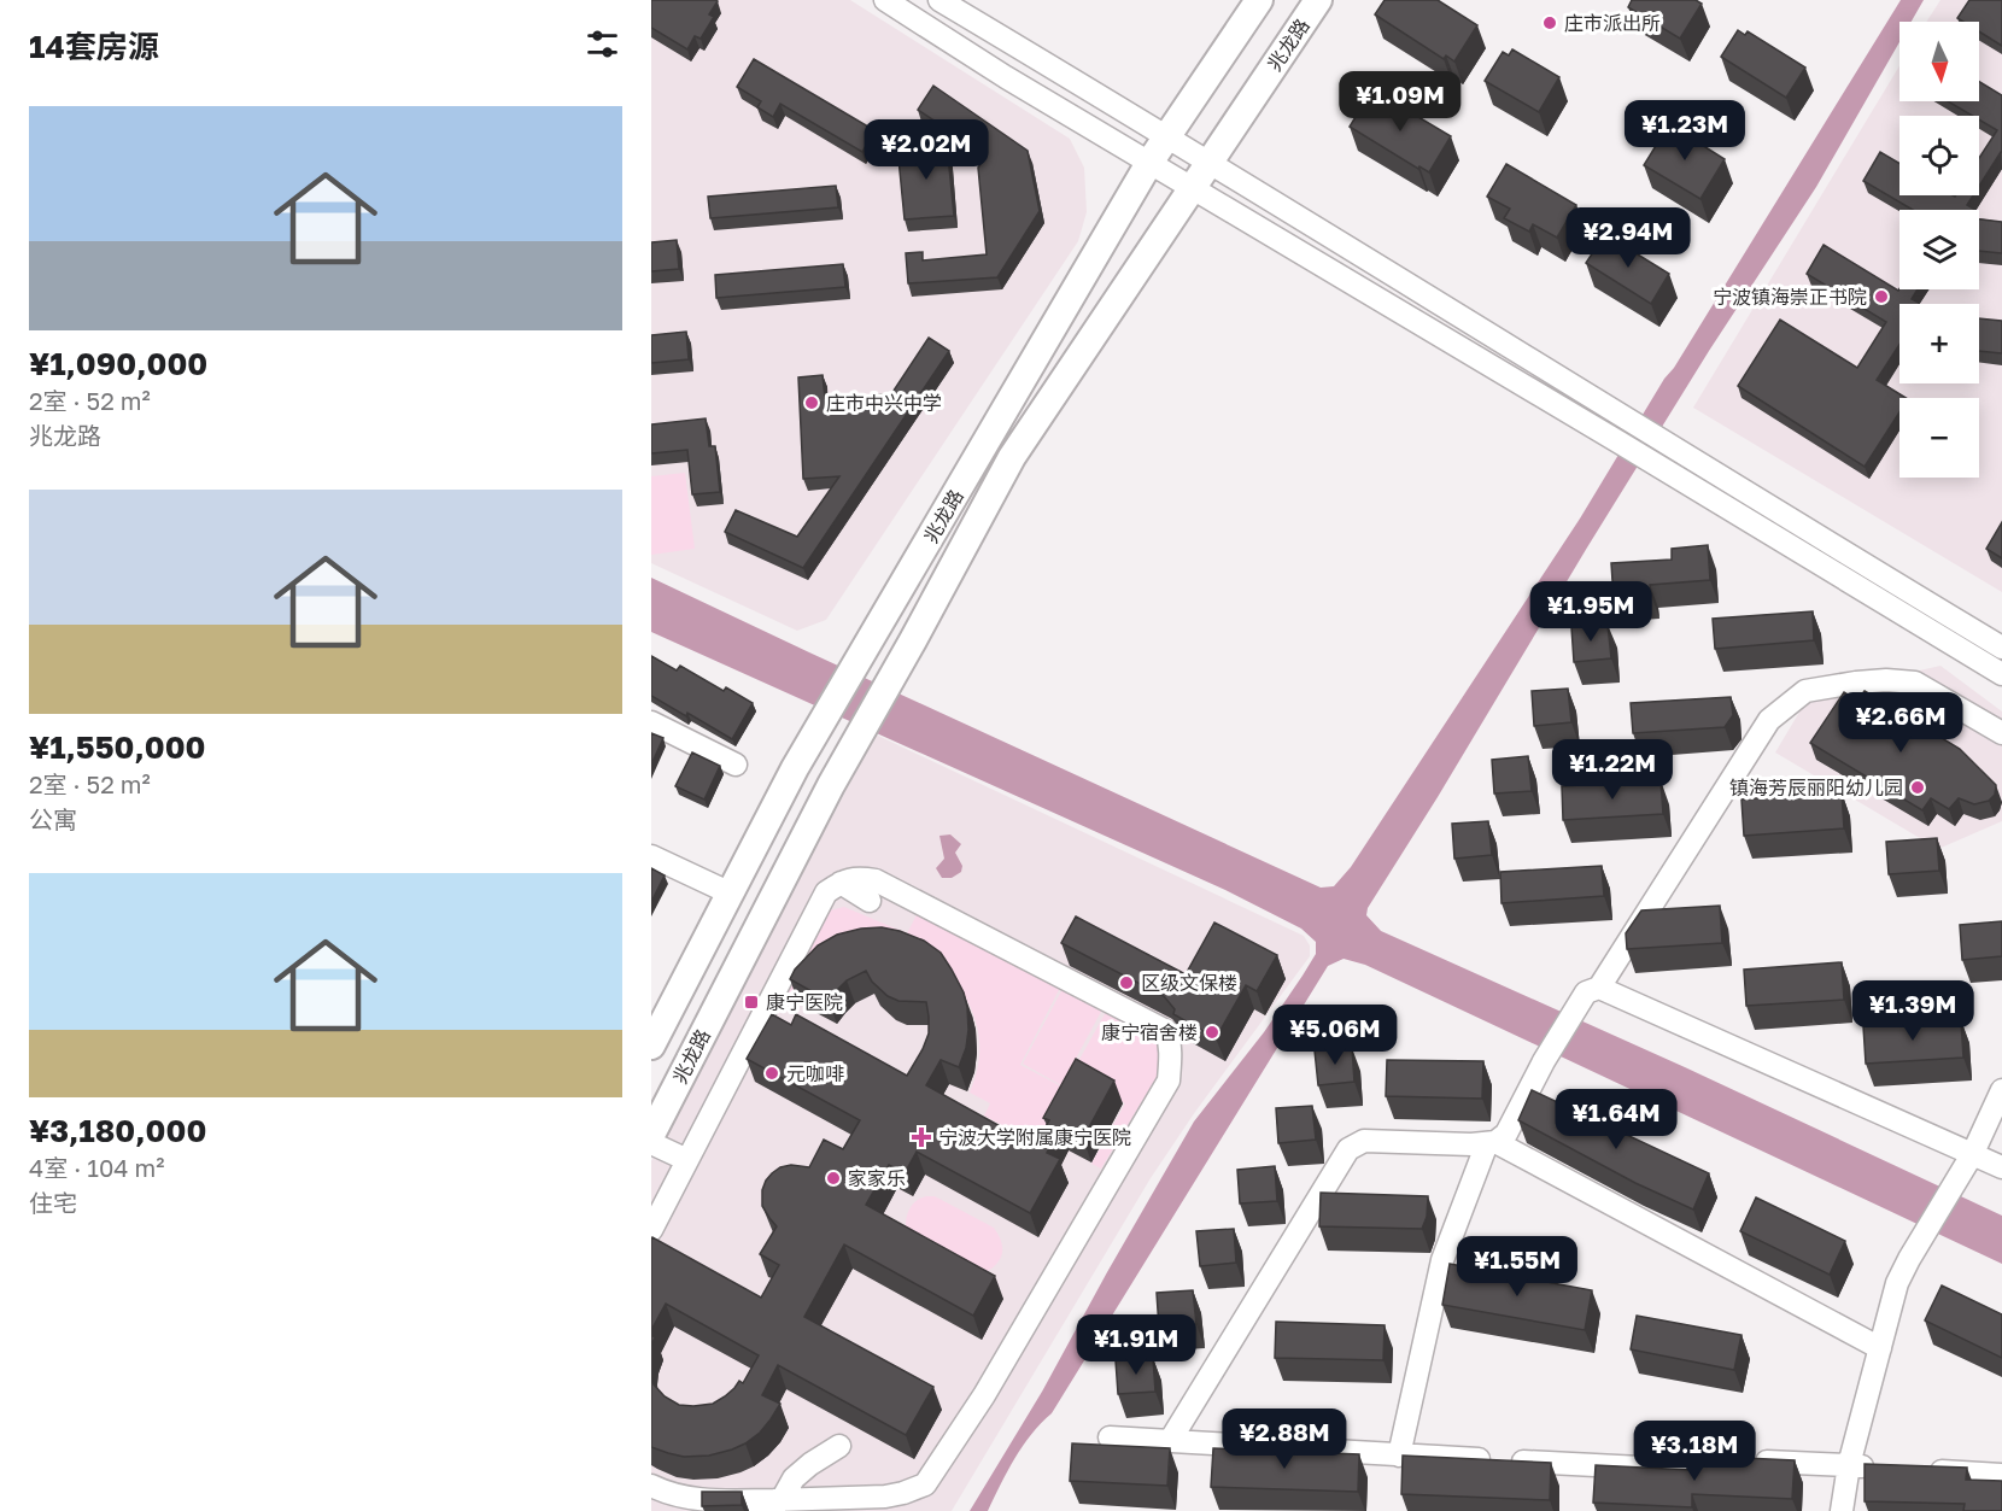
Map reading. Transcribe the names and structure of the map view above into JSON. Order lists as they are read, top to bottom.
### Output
{
  "streets": {
    "main road": ["兆龙路"]
  },
  "places": {
    "other": [
      "庄市派出所",
      "宁波镇海崇正书院",
      "庄市中兴中学",
      "镇海芳辰丽阳幼儿园",
      "区级文保楼",
      "康宁宿舍楼",
      "元咖啡",
      "家家乐"
    ],
    "transit": ["康宁医院"],
    "health": ["宁波大学附属康宁医院"]
  },
  "north": "bottom",
  "page": {
    "heading": "14套房源",
    "map_buttons": ["+", "−"],
    "price": [
      "¥1.09M",
      "¥1.23M",
      "¥2.02M",
      "¥2.94M",
      "¥1.95M",
      "¥2.66M",
      "¥1.22M",
      "¥1.39M",
      "¥5.06M",
      "¥1.64M",
      "¥1.55M",
      "¥1.91M",
      "¥2.88M",
      "¥3.18M"
    ],
    "list": [
      {
        "name": "¥1,090,000",
        "note": "2室 · 52 m² · 兆龙路"
      },
      {
        "name": "¥1,550,000",
        "note": "2室 · 52 m² · 公寓"
      },
      {
        "name": "¥3,180,000",
        "note": "4室 · 104 m² · 住宅"
      }
    ]
  }
}
